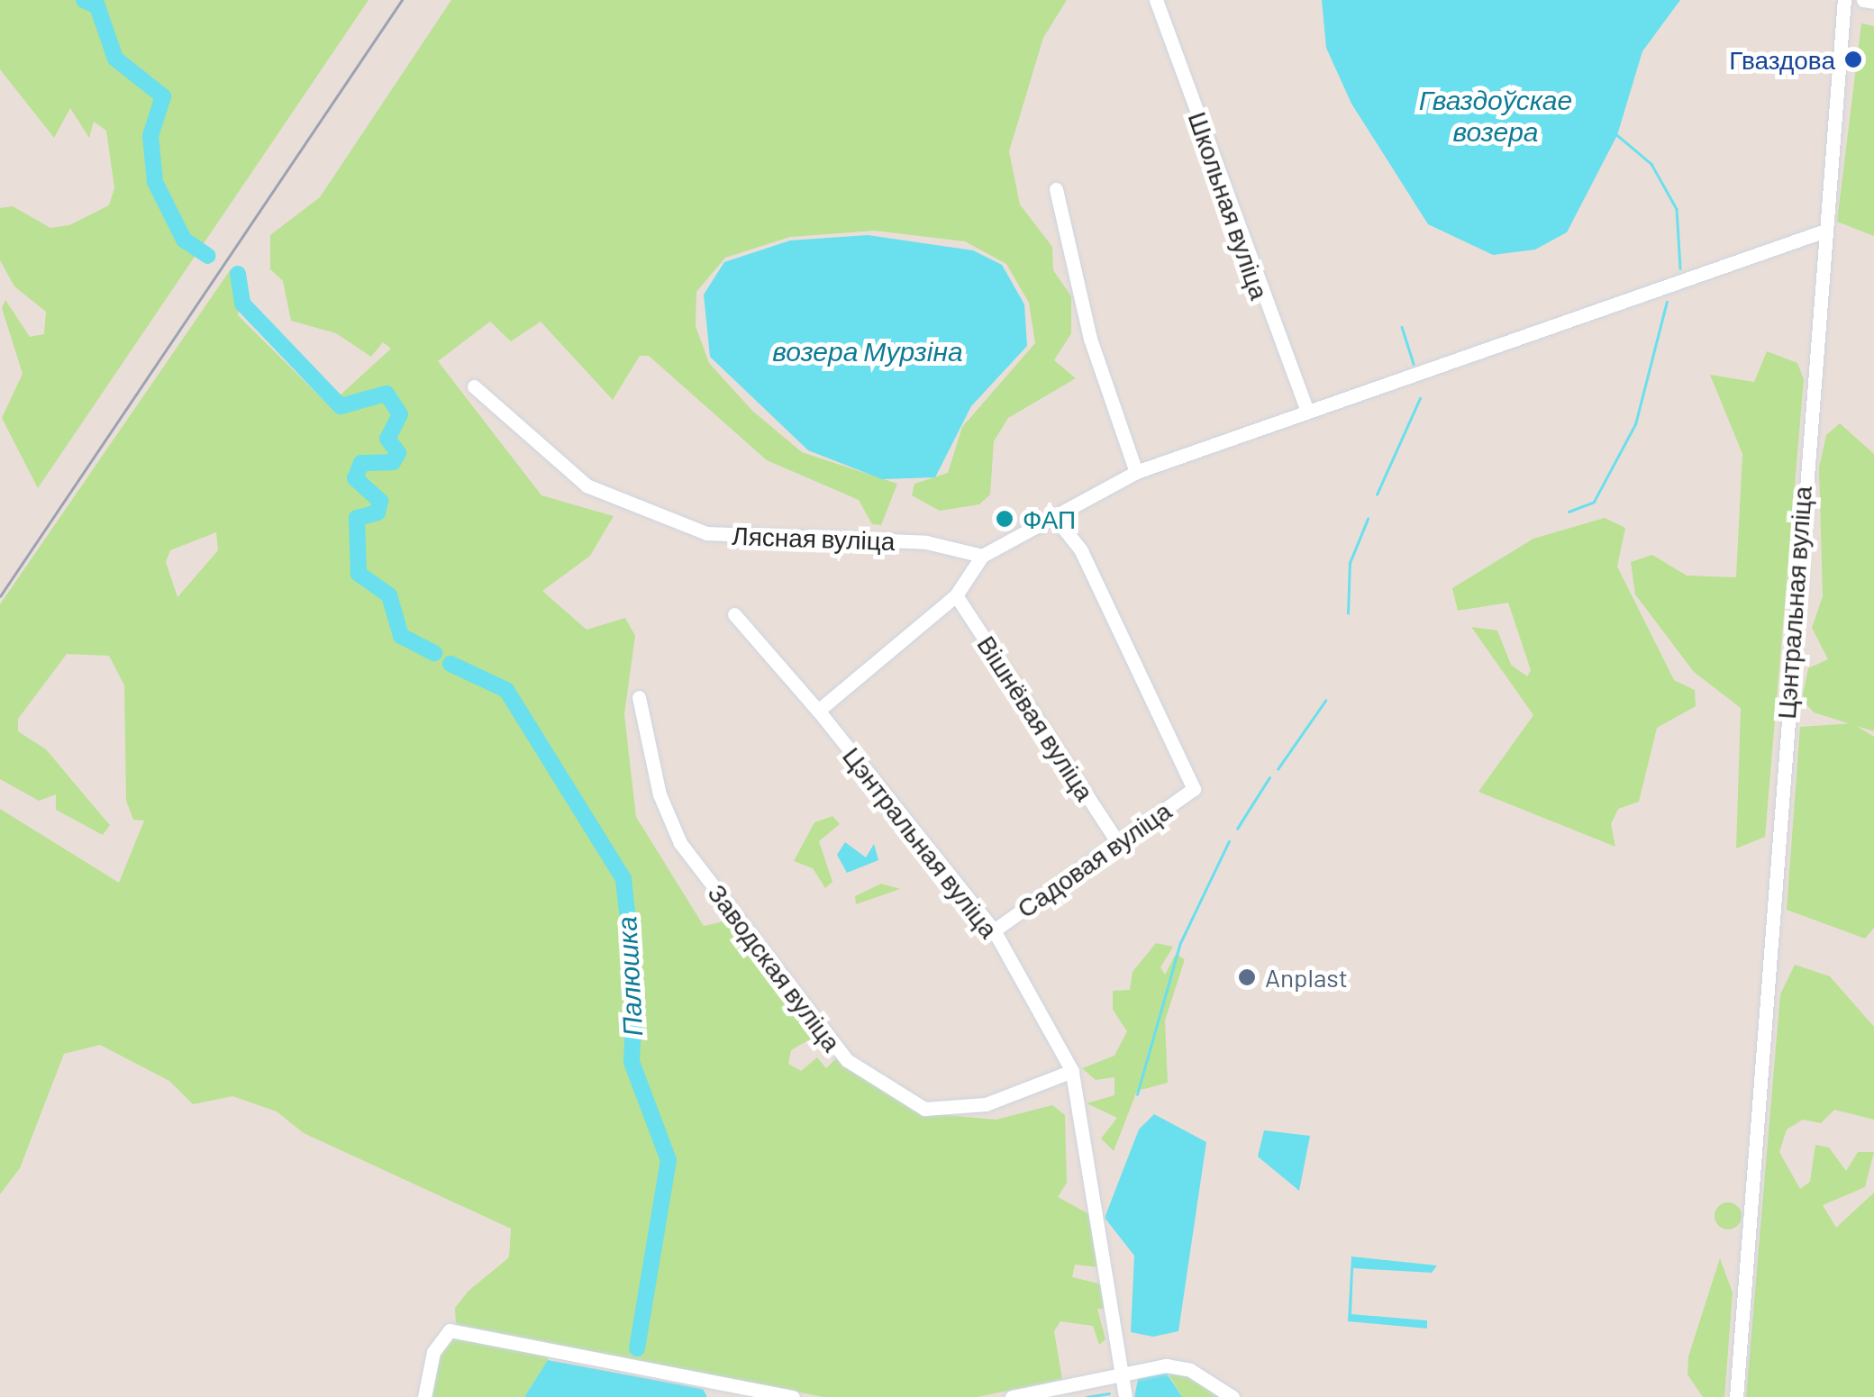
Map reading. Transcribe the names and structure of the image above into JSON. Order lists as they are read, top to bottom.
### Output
{
  "streets": {
    "street": [
      "Школьная вуліца",
      "Лясная вуліца",
      "Цэнтральная вуліца",
      "Вішнёвая вуліца",
      "Садовая вуліца",
      "Заводская вуліца"
    ]
  },
  "crossings": [
    ["Цэнтральная вуліца", "Садовая вуліца"],
    ["Цэнтральная вуліца", "Заводская вуліца"],
    ["Вішнёвая вуліца", "Садовая вуліца"]
  ],
  "water": ["Гваздоўскае возера", "возера Мурзіна", "Палюшка"],
  "places": ["Гваздова", "ФАП", "Anplast"]
}
